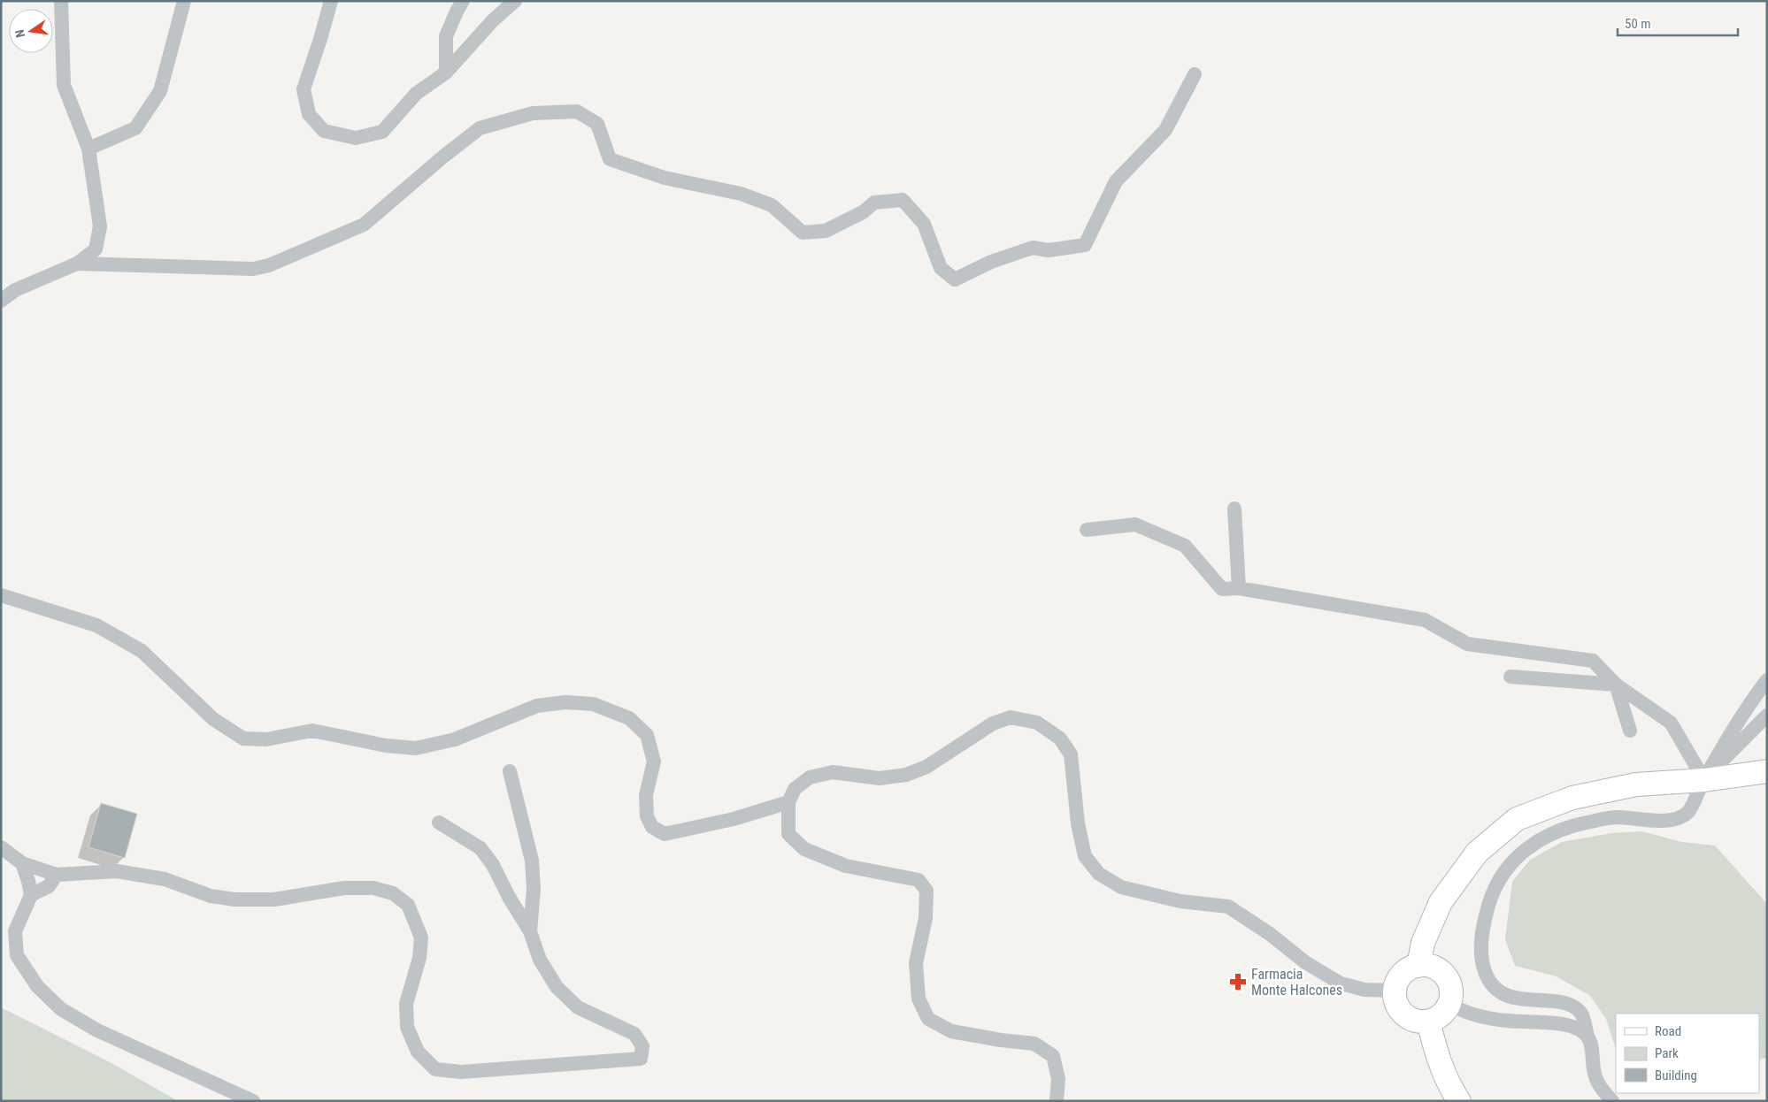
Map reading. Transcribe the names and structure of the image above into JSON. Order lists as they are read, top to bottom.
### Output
{
  "places": {
    "pharmacy": ["Farmacia Monte Halcones"]
  },
  "legend": ["Road", "Park", "Building"],
  "scale_bar": "50 m",
  "north": "left"
}
